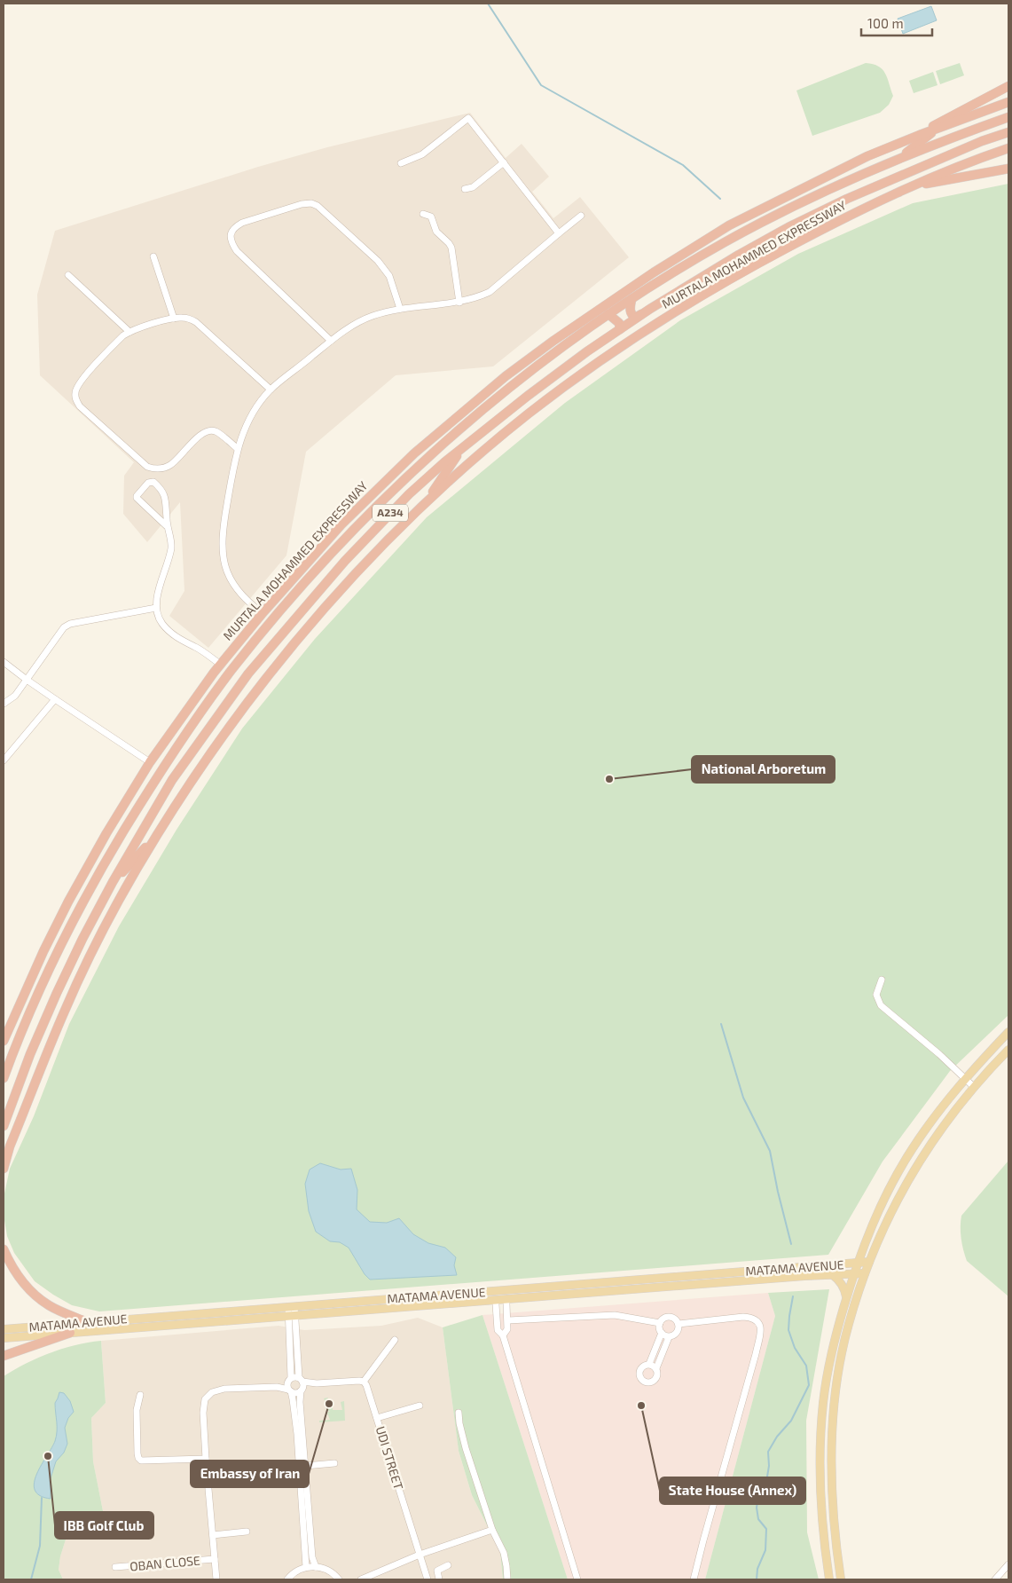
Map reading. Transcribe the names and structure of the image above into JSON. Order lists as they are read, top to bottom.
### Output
{
  "streets": {
    "highway": ["MURTALA MOHAMMED EXPRESSWAY", "A234"],
    "main road": ["MATAMA AVENUE"],
    "street": ["UDI STREET", "OBAN CLOSE"]
  },
  "places": [
    "National Arboretum",
    "Embassy of Iran",
    "State House (Annex)",
    "IBB Golf Club"
  ],
  "scale_bar": "100 m"
}
